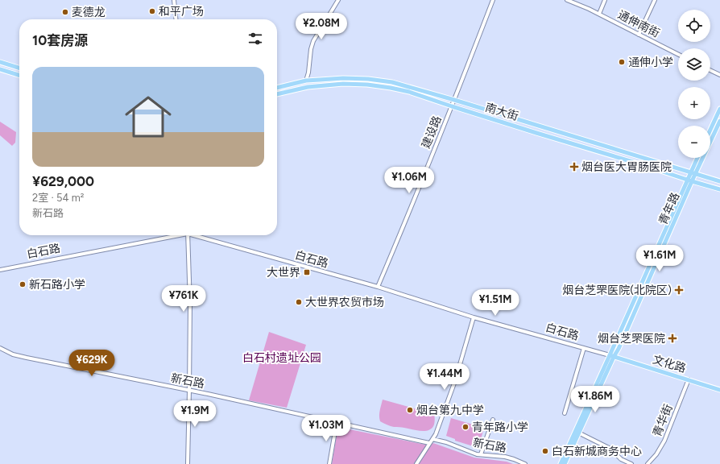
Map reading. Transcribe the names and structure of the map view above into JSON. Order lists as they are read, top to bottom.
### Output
{
  "streets": {
    "main road": ["南大街", "青年路", "文化路"],
    "street": [
      "通伸南街",
      "建设路",
      "白石路",
      "新石路",
      "青华街"
    ]
  },
  "crossings": [
    ["南大街", "建设路"],
    ["南大街", "青年路"],
    ["建设路", "白石路"],
    ["青年路", "白石路"],
    ["青年路", "文化路"],
    ["白石路", "文化路"],
    ["文化路", "青华街"]
  ],
  "parks": ["白石村遗址公园"],
  "places": {
    "other": [
      "和平广场",
      "麦德龙",
      "通伸小学",
      "新石路小学",
      "大世界农贸市场",
      "烟台第九中学",
      "青年路小学",
      "白石新城商务中心"
    ],
    "health": ["烟台医大胃肠医院", "烟台芝罘医院(北院区)", "烟台芝罘医院"],
    "transit": ["大世界"]
  },
  "page": {
    "map_buttons": ["+", "−"],
    "price": [
      "¥2.08M",
      "¥1.06M",
      "¥1.61M",
      "¥761K",
      "¥1.51M",
      "¥629K",
      "¥1.44M",
      "¥1.86M",
      "¥1.9M",
      "¥1.03M"
    ],
    "heading": "10套房源",
    "list": [
      {
        "name": "¥629,000",
        "note": "2室 · 54 m² · 新石路"
      }
    ]
  }
}
